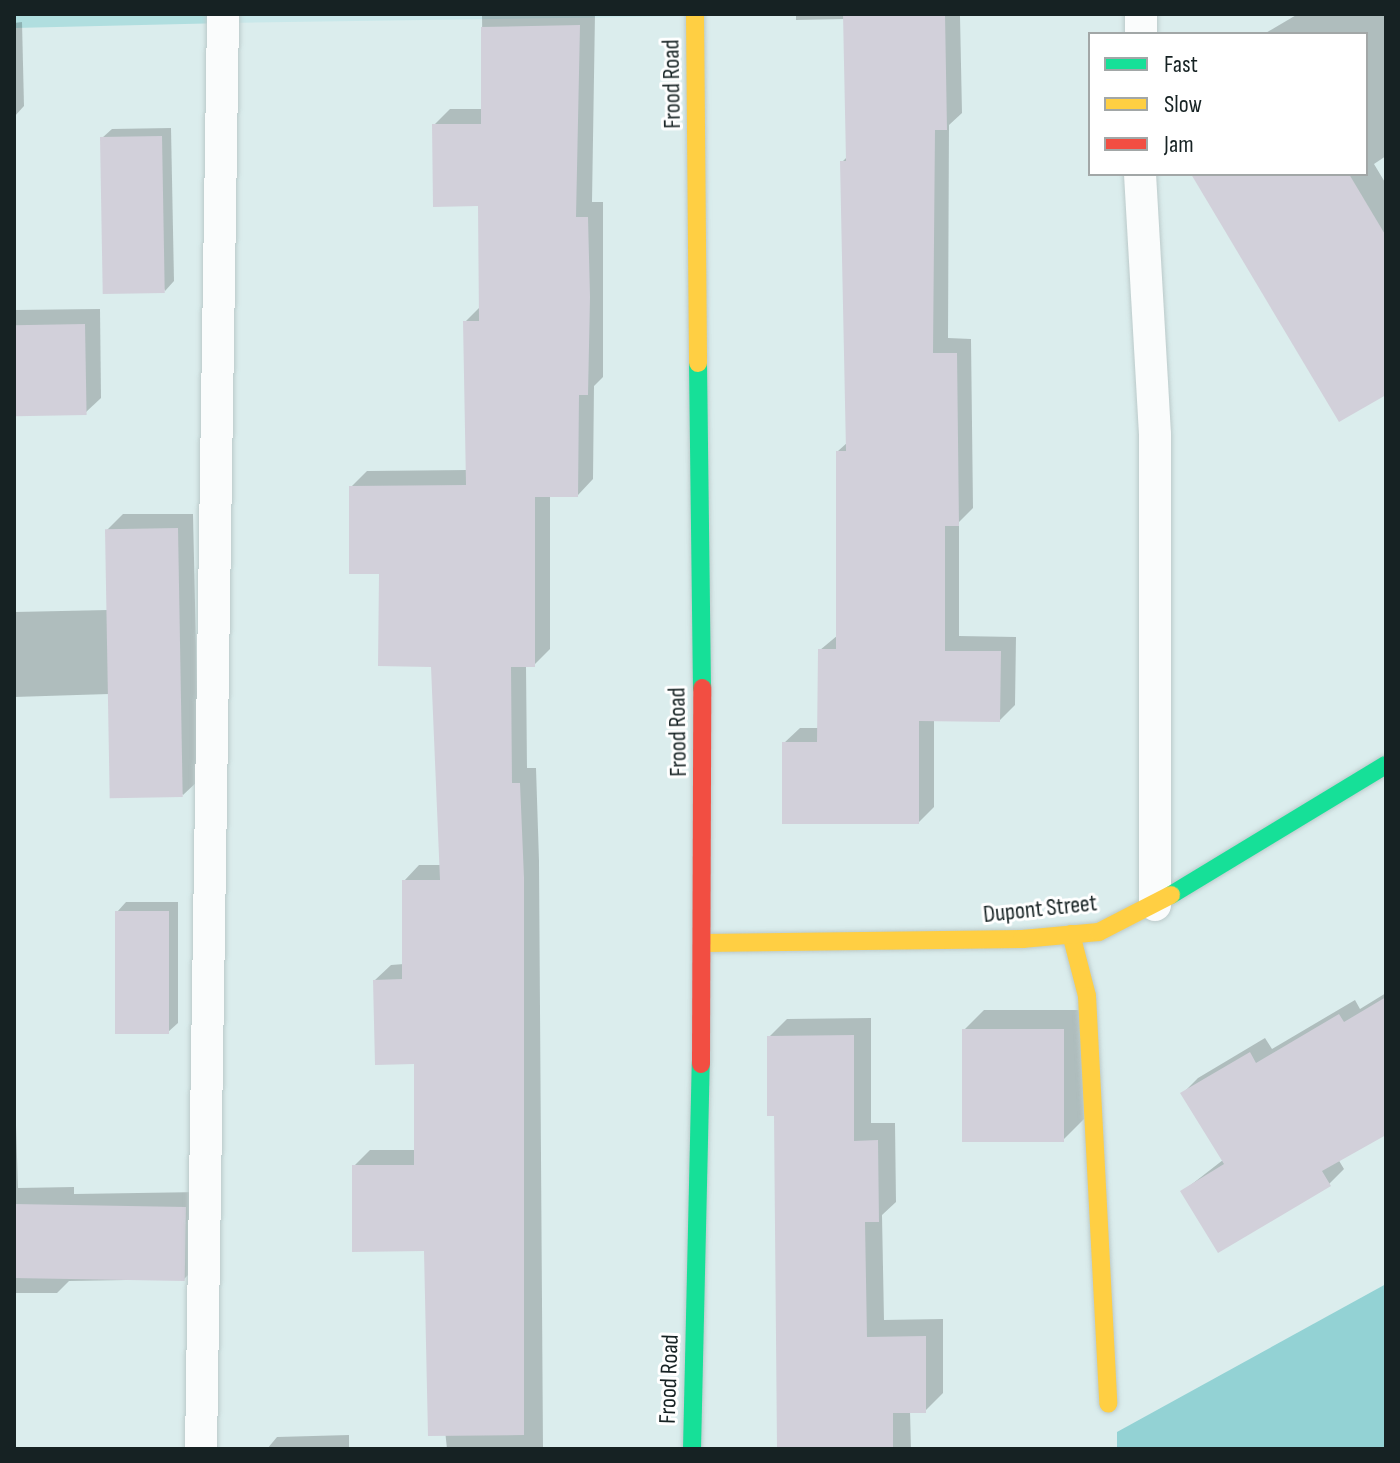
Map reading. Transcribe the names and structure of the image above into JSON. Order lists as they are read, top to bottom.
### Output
{
  "streets": {
    "street": ["Frood Road", "Dupont Street"]
  },
  "crossings": [
    ["Frood Road", "Dupont Street"]
  ],
  "legend": ["Fast", "Slow", "Jam"]
}
